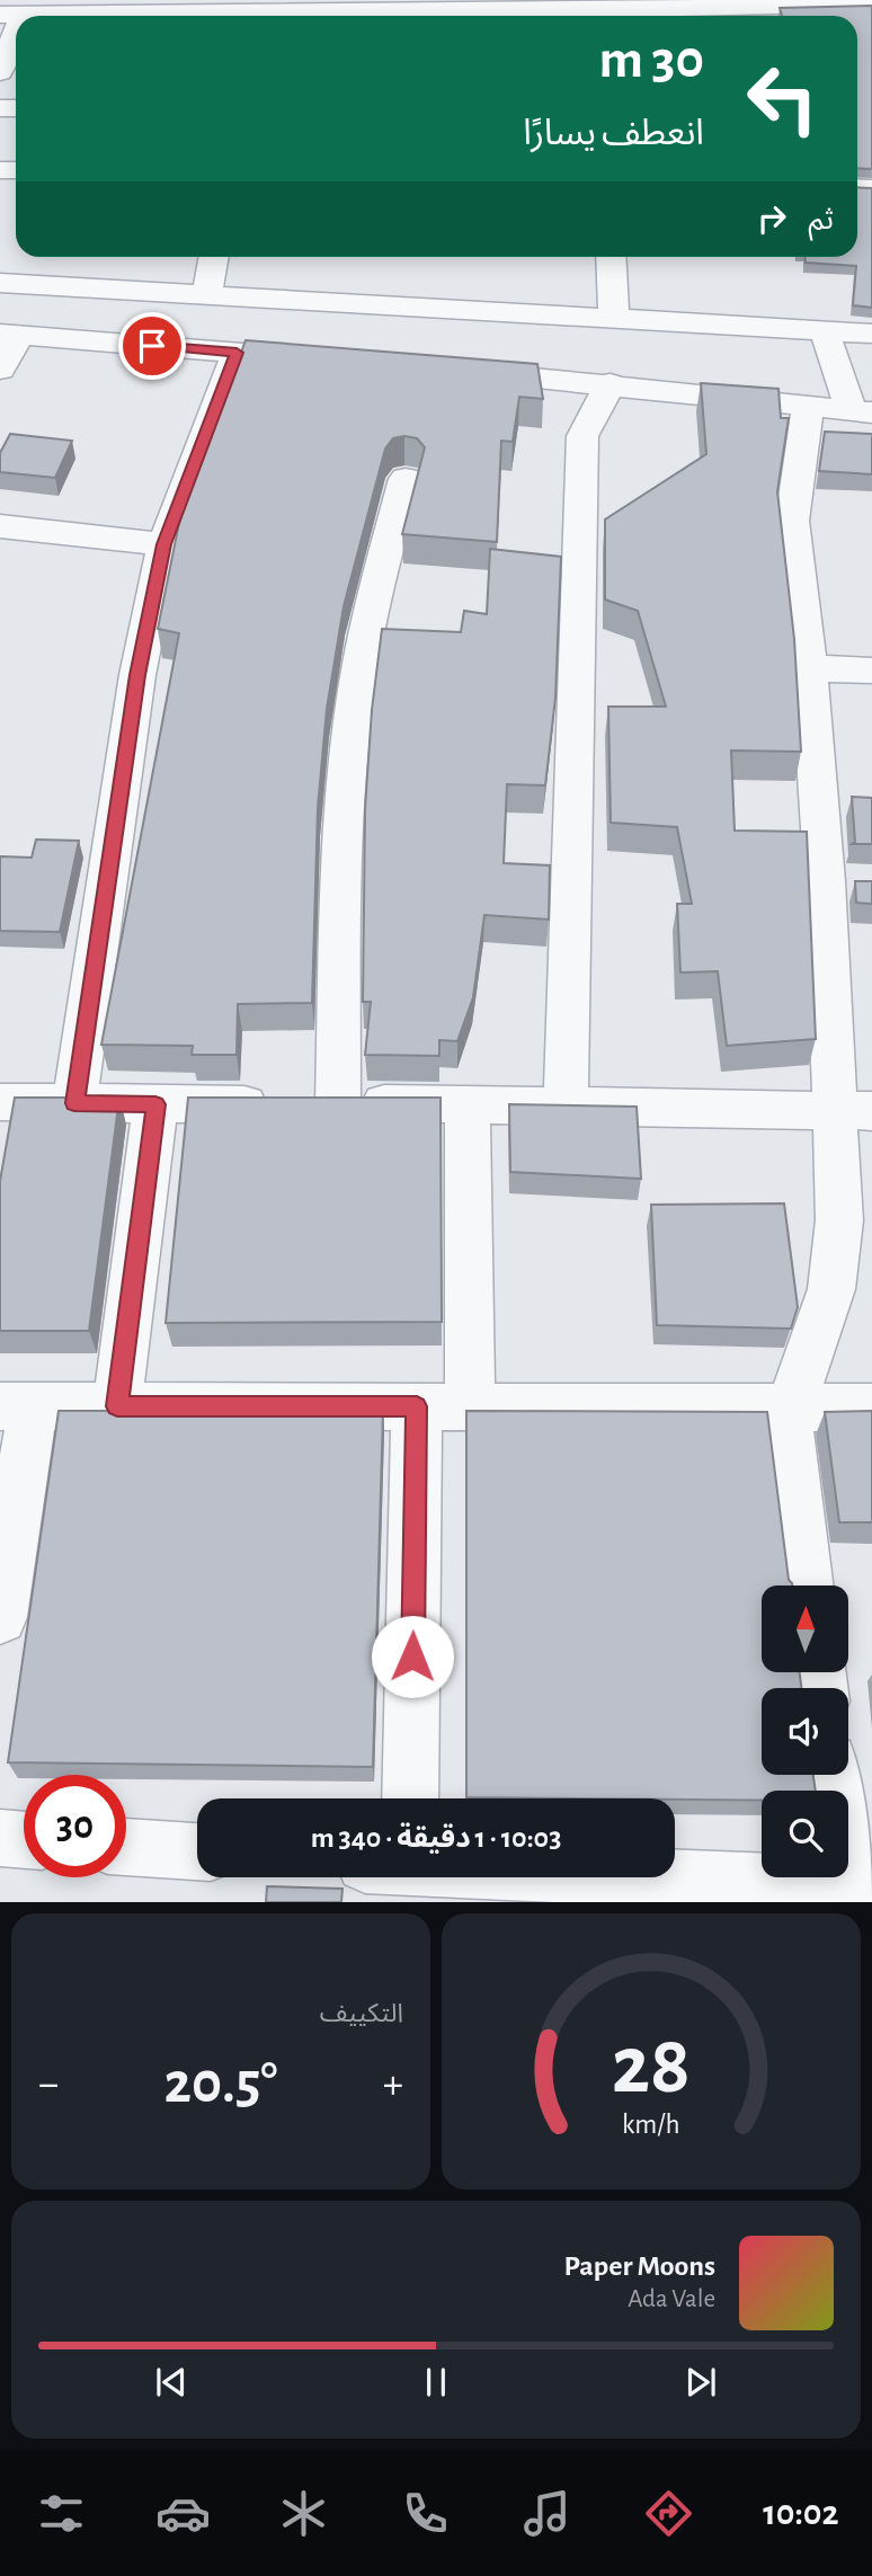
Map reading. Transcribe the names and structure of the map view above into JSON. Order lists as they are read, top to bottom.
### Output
{
  "north": "top",
  "page": {
    "turn": ["30 m", "انعطف يسارًا"],
    "then": "ثم",
    "limit": "30",
    "trip": "10:03 · 1 دقيقة · 340 m",
    "tile": "التكييف",
    "heat": ["−", "20.5°", "+"],
    "song": ["Paper Moons", "Ada Vale"],
    "tabs": "10:02",
    "gauge": ["28", "km/h"]
  }
}
